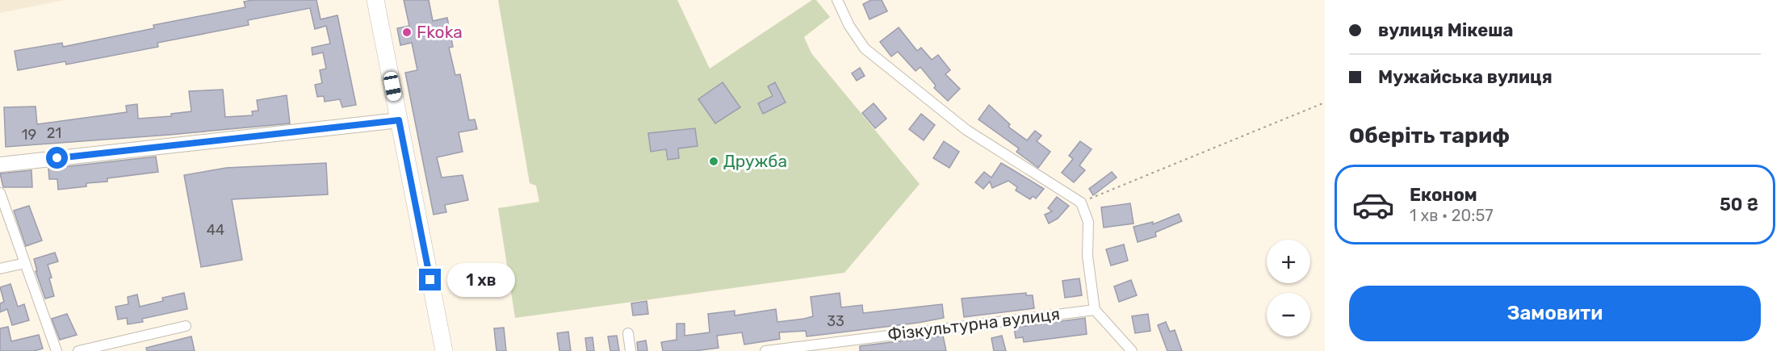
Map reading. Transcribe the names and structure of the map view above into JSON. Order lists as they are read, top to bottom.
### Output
{
  "streets": {
    "street": ["Фізкультурна вулиця"]
  },
  "places": ["Fkoka", "Дружба"],
  "house_numbers": [
    "21",
    "19",
    "44",
    "33"
  ],
  "page": {
    "banner": ["вулиця Мікеша", "Мужайська вулиця"],
    "heading": "Оберіть тариф",
    "list": [
      {
        "name": "Економ",
        "note": "1 хв · 20:57",
        "value": "50 ₴"
      }
    ],
    "map_buttons": ["+", "−"],
    "bubble": "1 хв",
    "buttons": "Замовити"
  }
}
